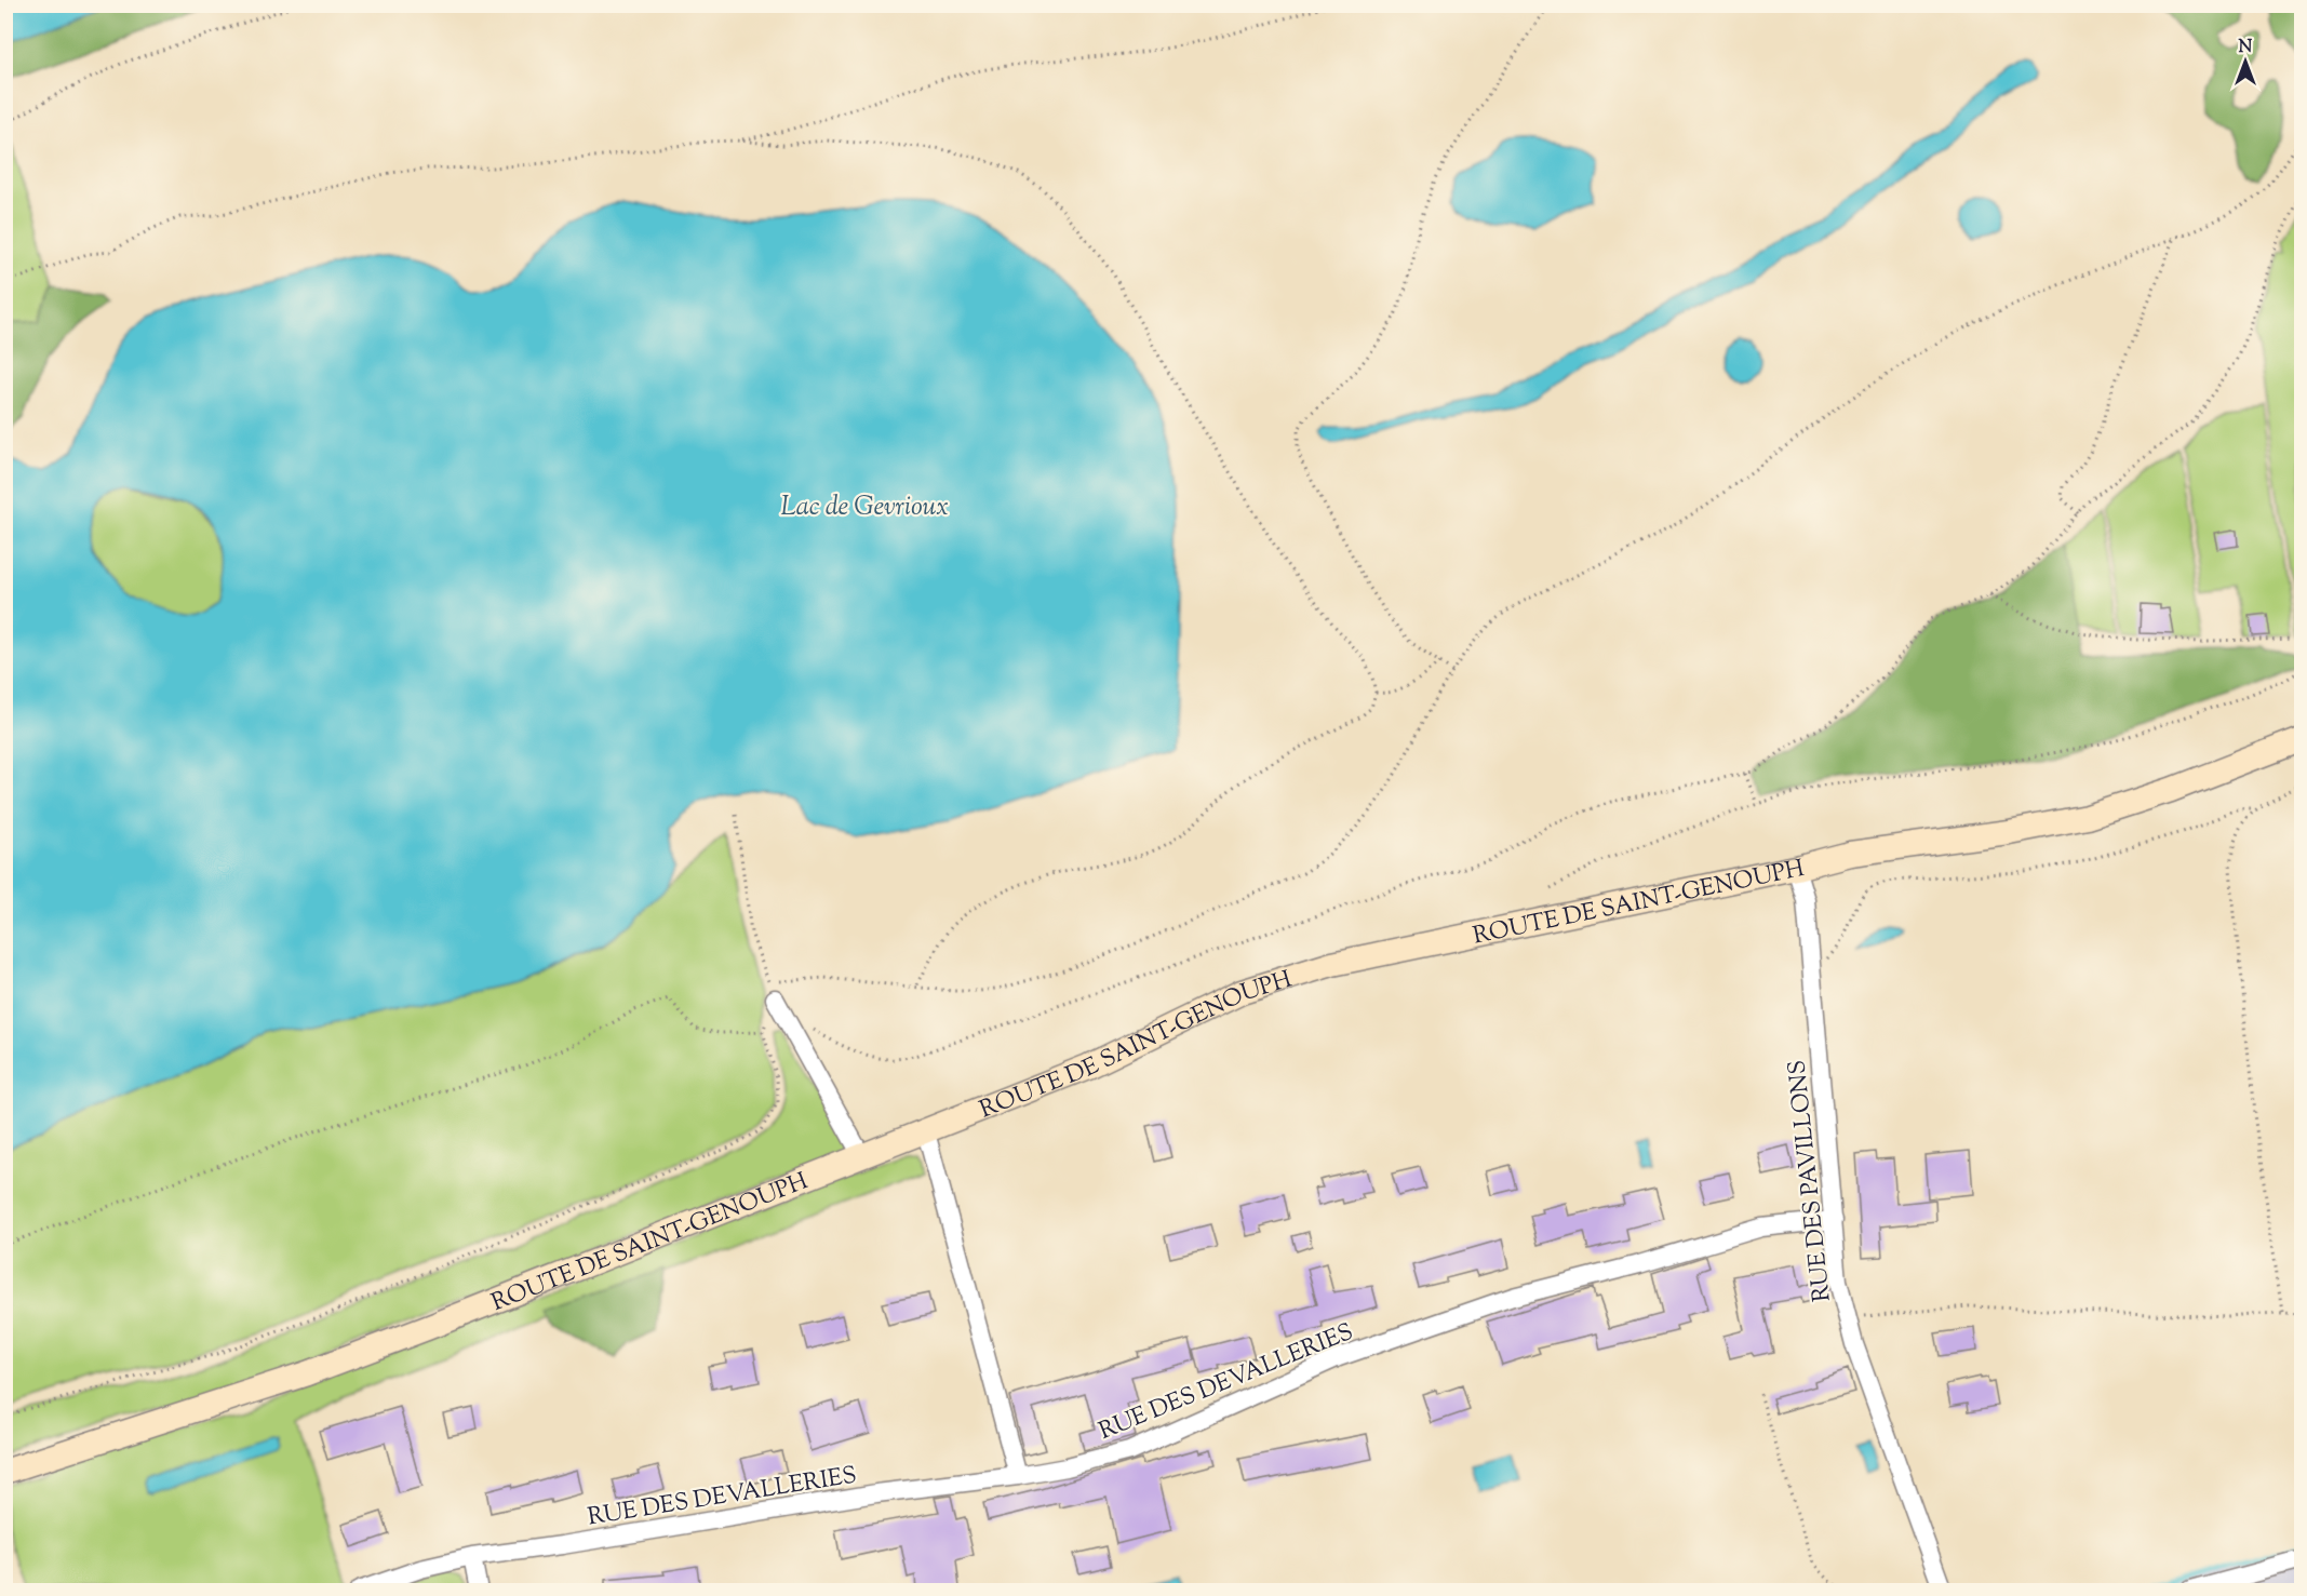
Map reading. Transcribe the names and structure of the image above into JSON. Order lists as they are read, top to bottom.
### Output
{
  "streets": {
    "street": ["ROUTE DE SAINT-GENOUPH", "RUE DES PAVILLONS", "RUE DES DEVALLERIES"]
  },
  "crossings": [
    ["ROUTE DE SAINT-GENOUPH", "RUE DES PAVILLONS"],
    ["RUE DES PAVILLONS", "RUE DES DEVALLERIES"]
  ],
  "water": ["Lac de Gevrioux"],
  "north": "top"
}
